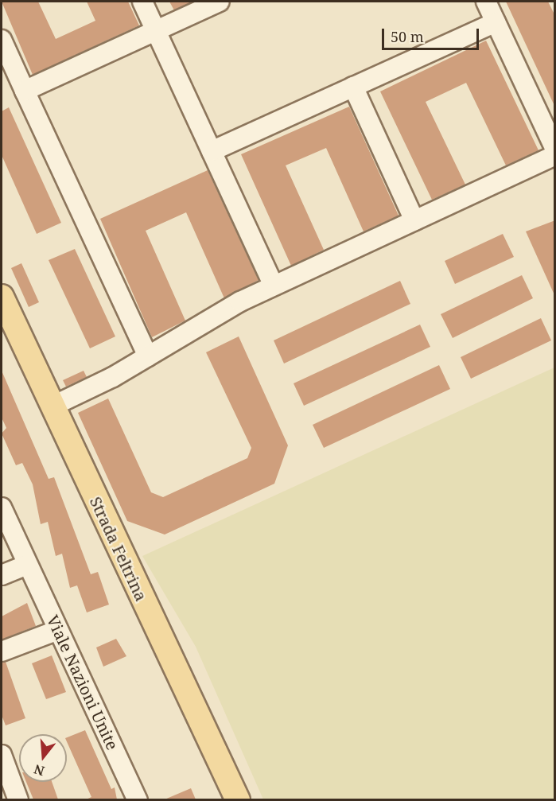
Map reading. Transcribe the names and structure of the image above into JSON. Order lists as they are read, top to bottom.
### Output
{
  "streets": {
    "main road": ["Strada Feltrina"],
    "street": ["Viale Nazioni Unite"]
  },
  "scale_bar": "50 m",
  "north": "bottom"
}
